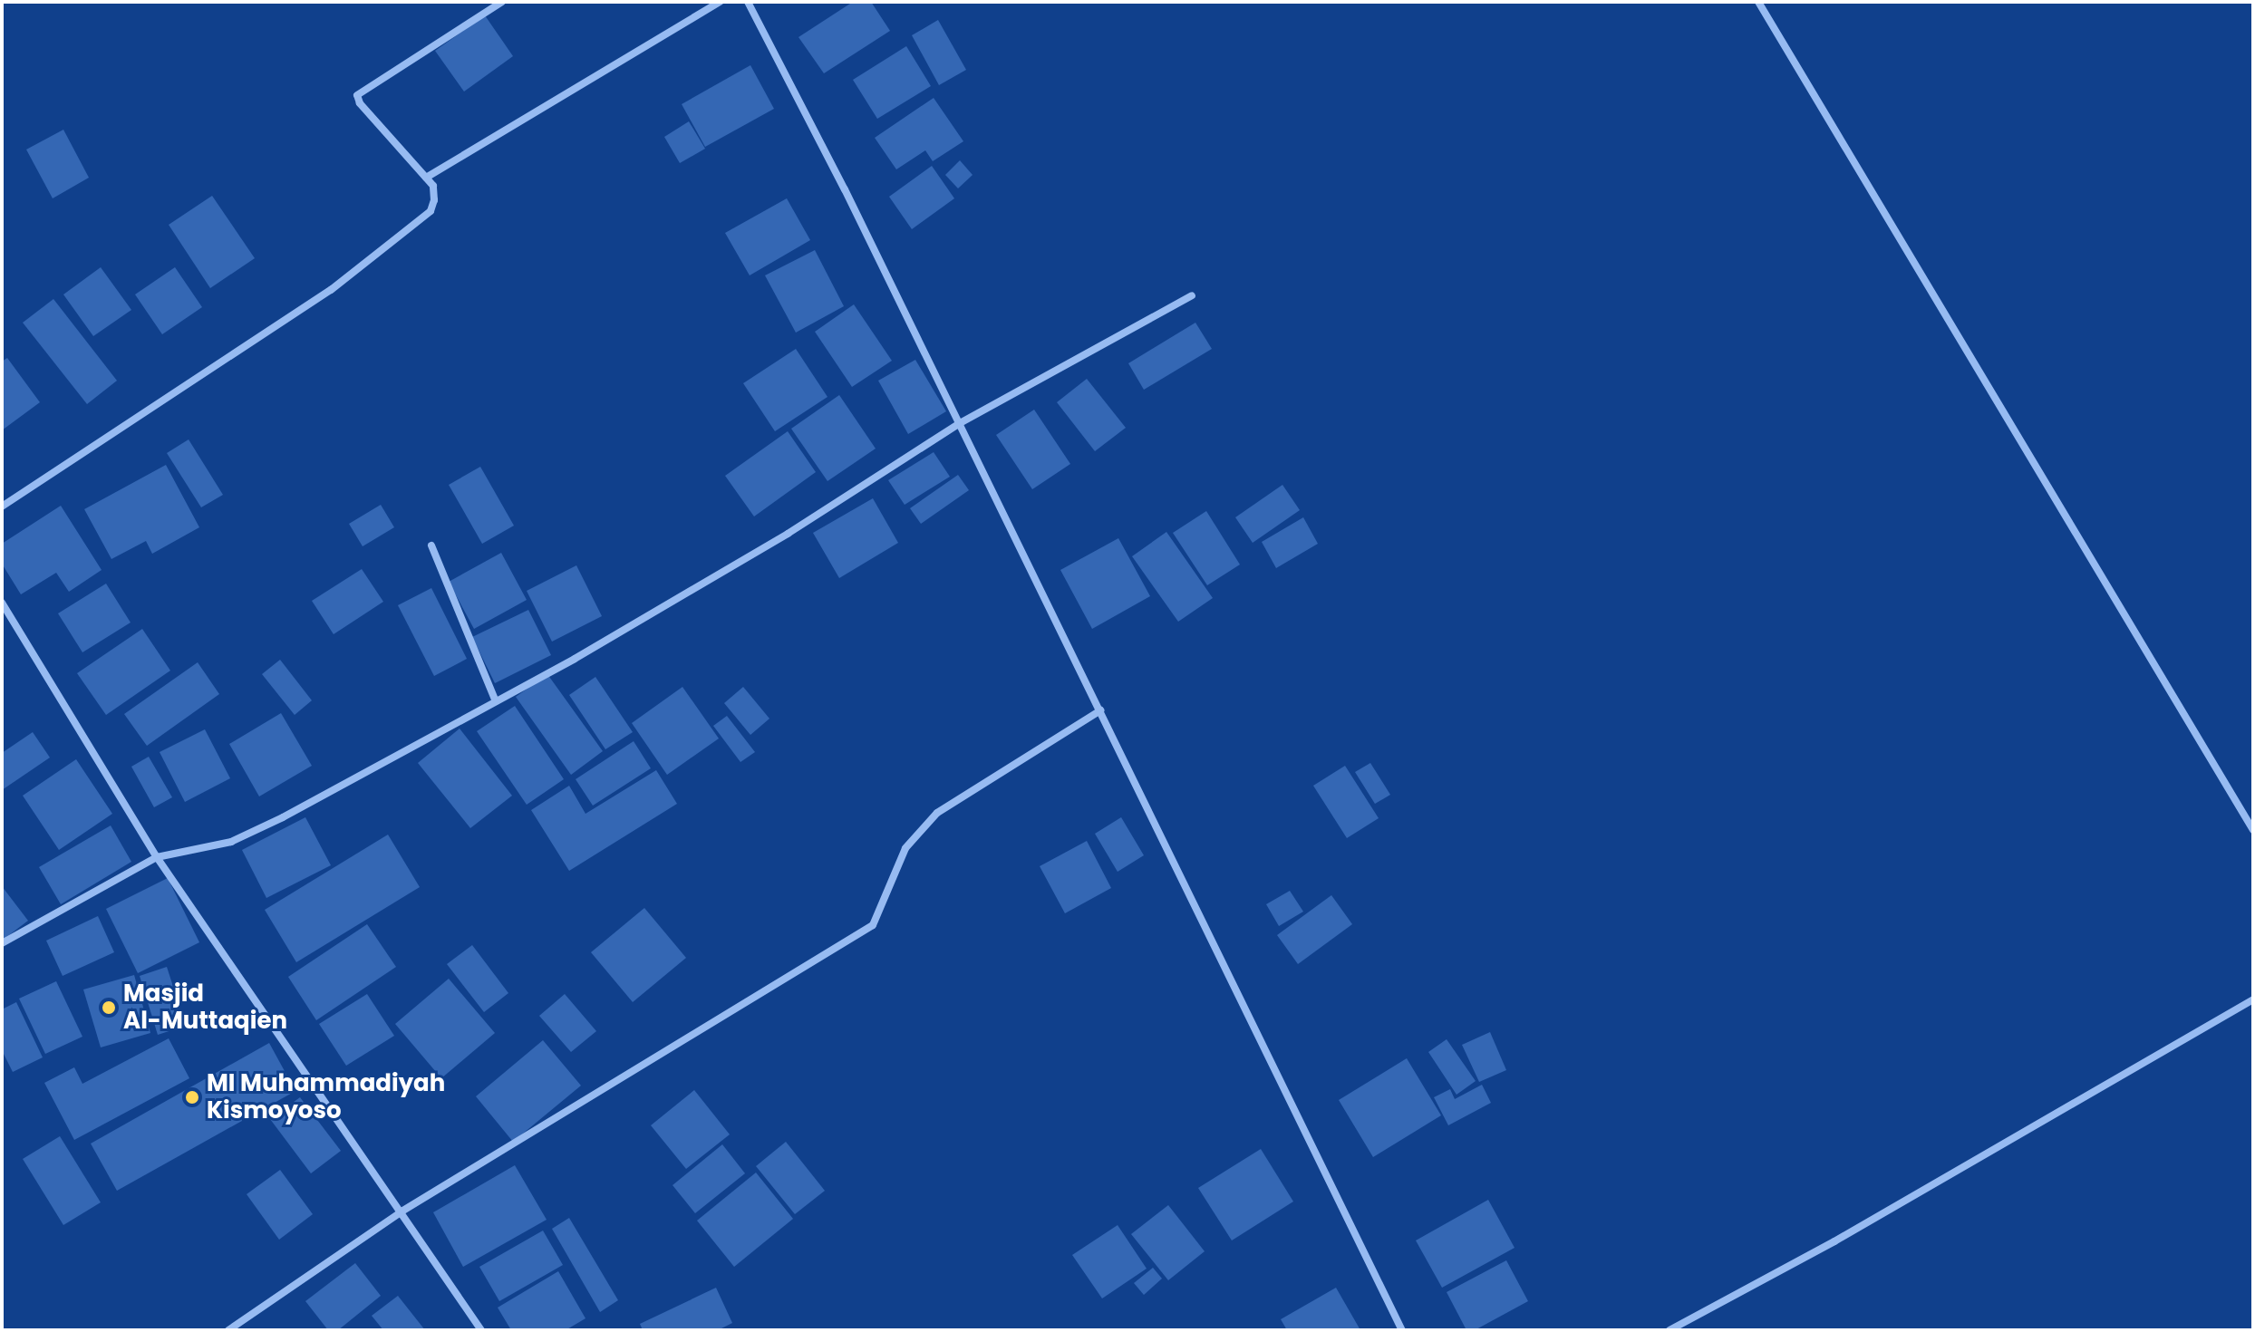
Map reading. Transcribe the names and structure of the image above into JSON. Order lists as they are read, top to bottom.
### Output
{
  "places": ["Masjid Al-Muttaqien", "MI Muhammadiyah Kismoyoso"]
}
